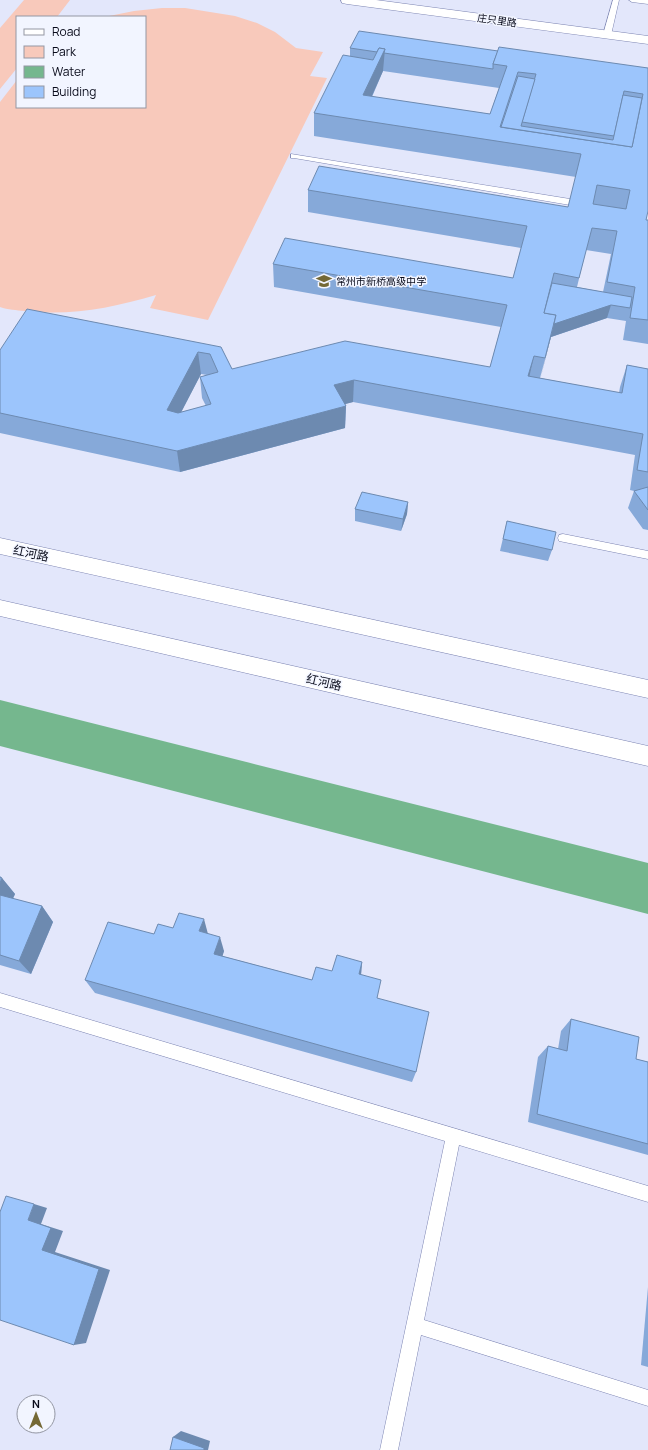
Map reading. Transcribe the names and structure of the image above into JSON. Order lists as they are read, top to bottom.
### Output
{
  "streets": {
    "street": ["庄只里路", "红河路"]
  },
  "places": {
    "school or university": ["常州市新桥高级中学"]
  },
  "legend": [
    "Road",
    "Park",
    "Water",
    "Building"
  ],
  "north": "top"
}
